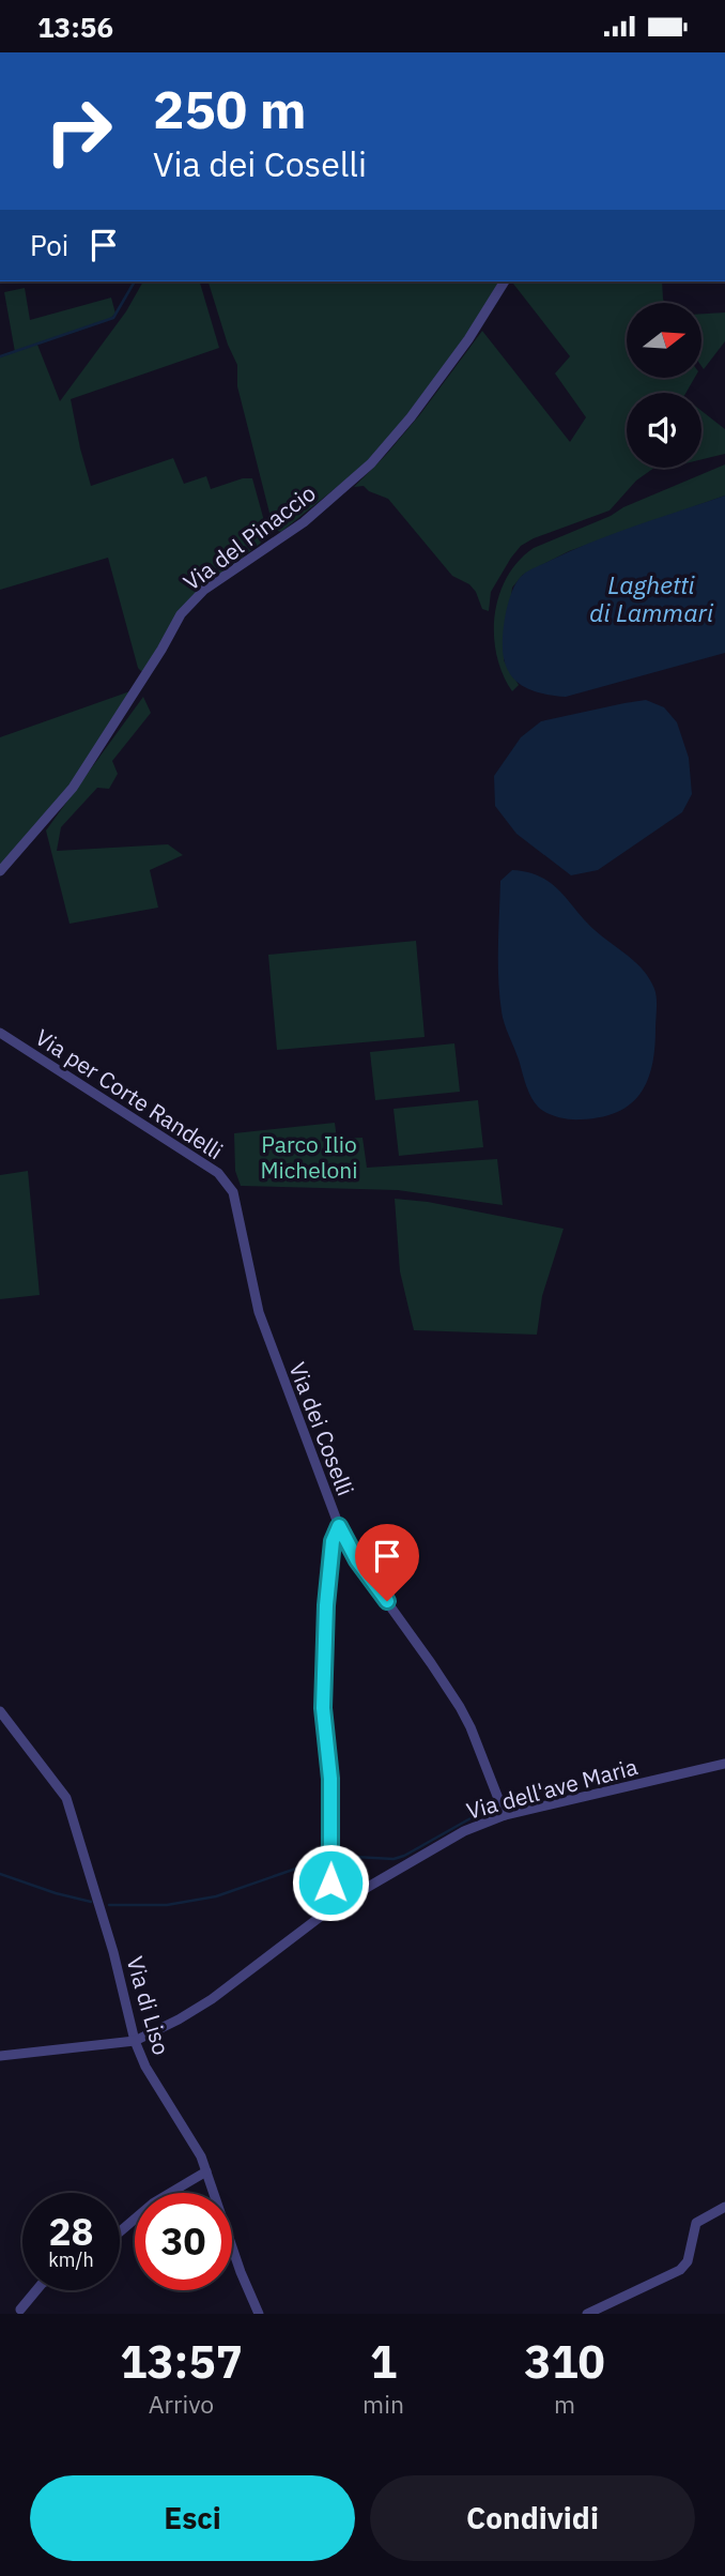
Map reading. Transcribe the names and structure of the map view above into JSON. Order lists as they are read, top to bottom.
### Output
{
  "streets": {
    "street": [
      "Via del Pinaccio",
      "Via per Corte Randelli",
      "Via dei Coselli",
      "Via dell'ave Maria",
      "Via di Liso"
    ]
  },
  "crossings": [
    ["Via per Corte Randelli", "Via dei Coselli"],
    ["Via dei Coselli", "Via dell'ave Maria"],
    ["Via dell'ave Maria", "Via di Liso"]
  ],
  "water": ["Laghetti di Lammari"],
  "parks": ["Parco Ilio Micheloni"],
  "north": "right",
  "page": {
    "status": "13:56",
    "turn": ["250 m", "Via dei Coselli"],
    "then": "Poi",
    "speed": "28 km/h",
    "limit": "30",
    "eta": [
      "13:57",
      "Arrivo",
      "1",
      "min",
      "310",
      "m"
    ],
    "buttons": ["Esci", "Condividi"]
  }
}
